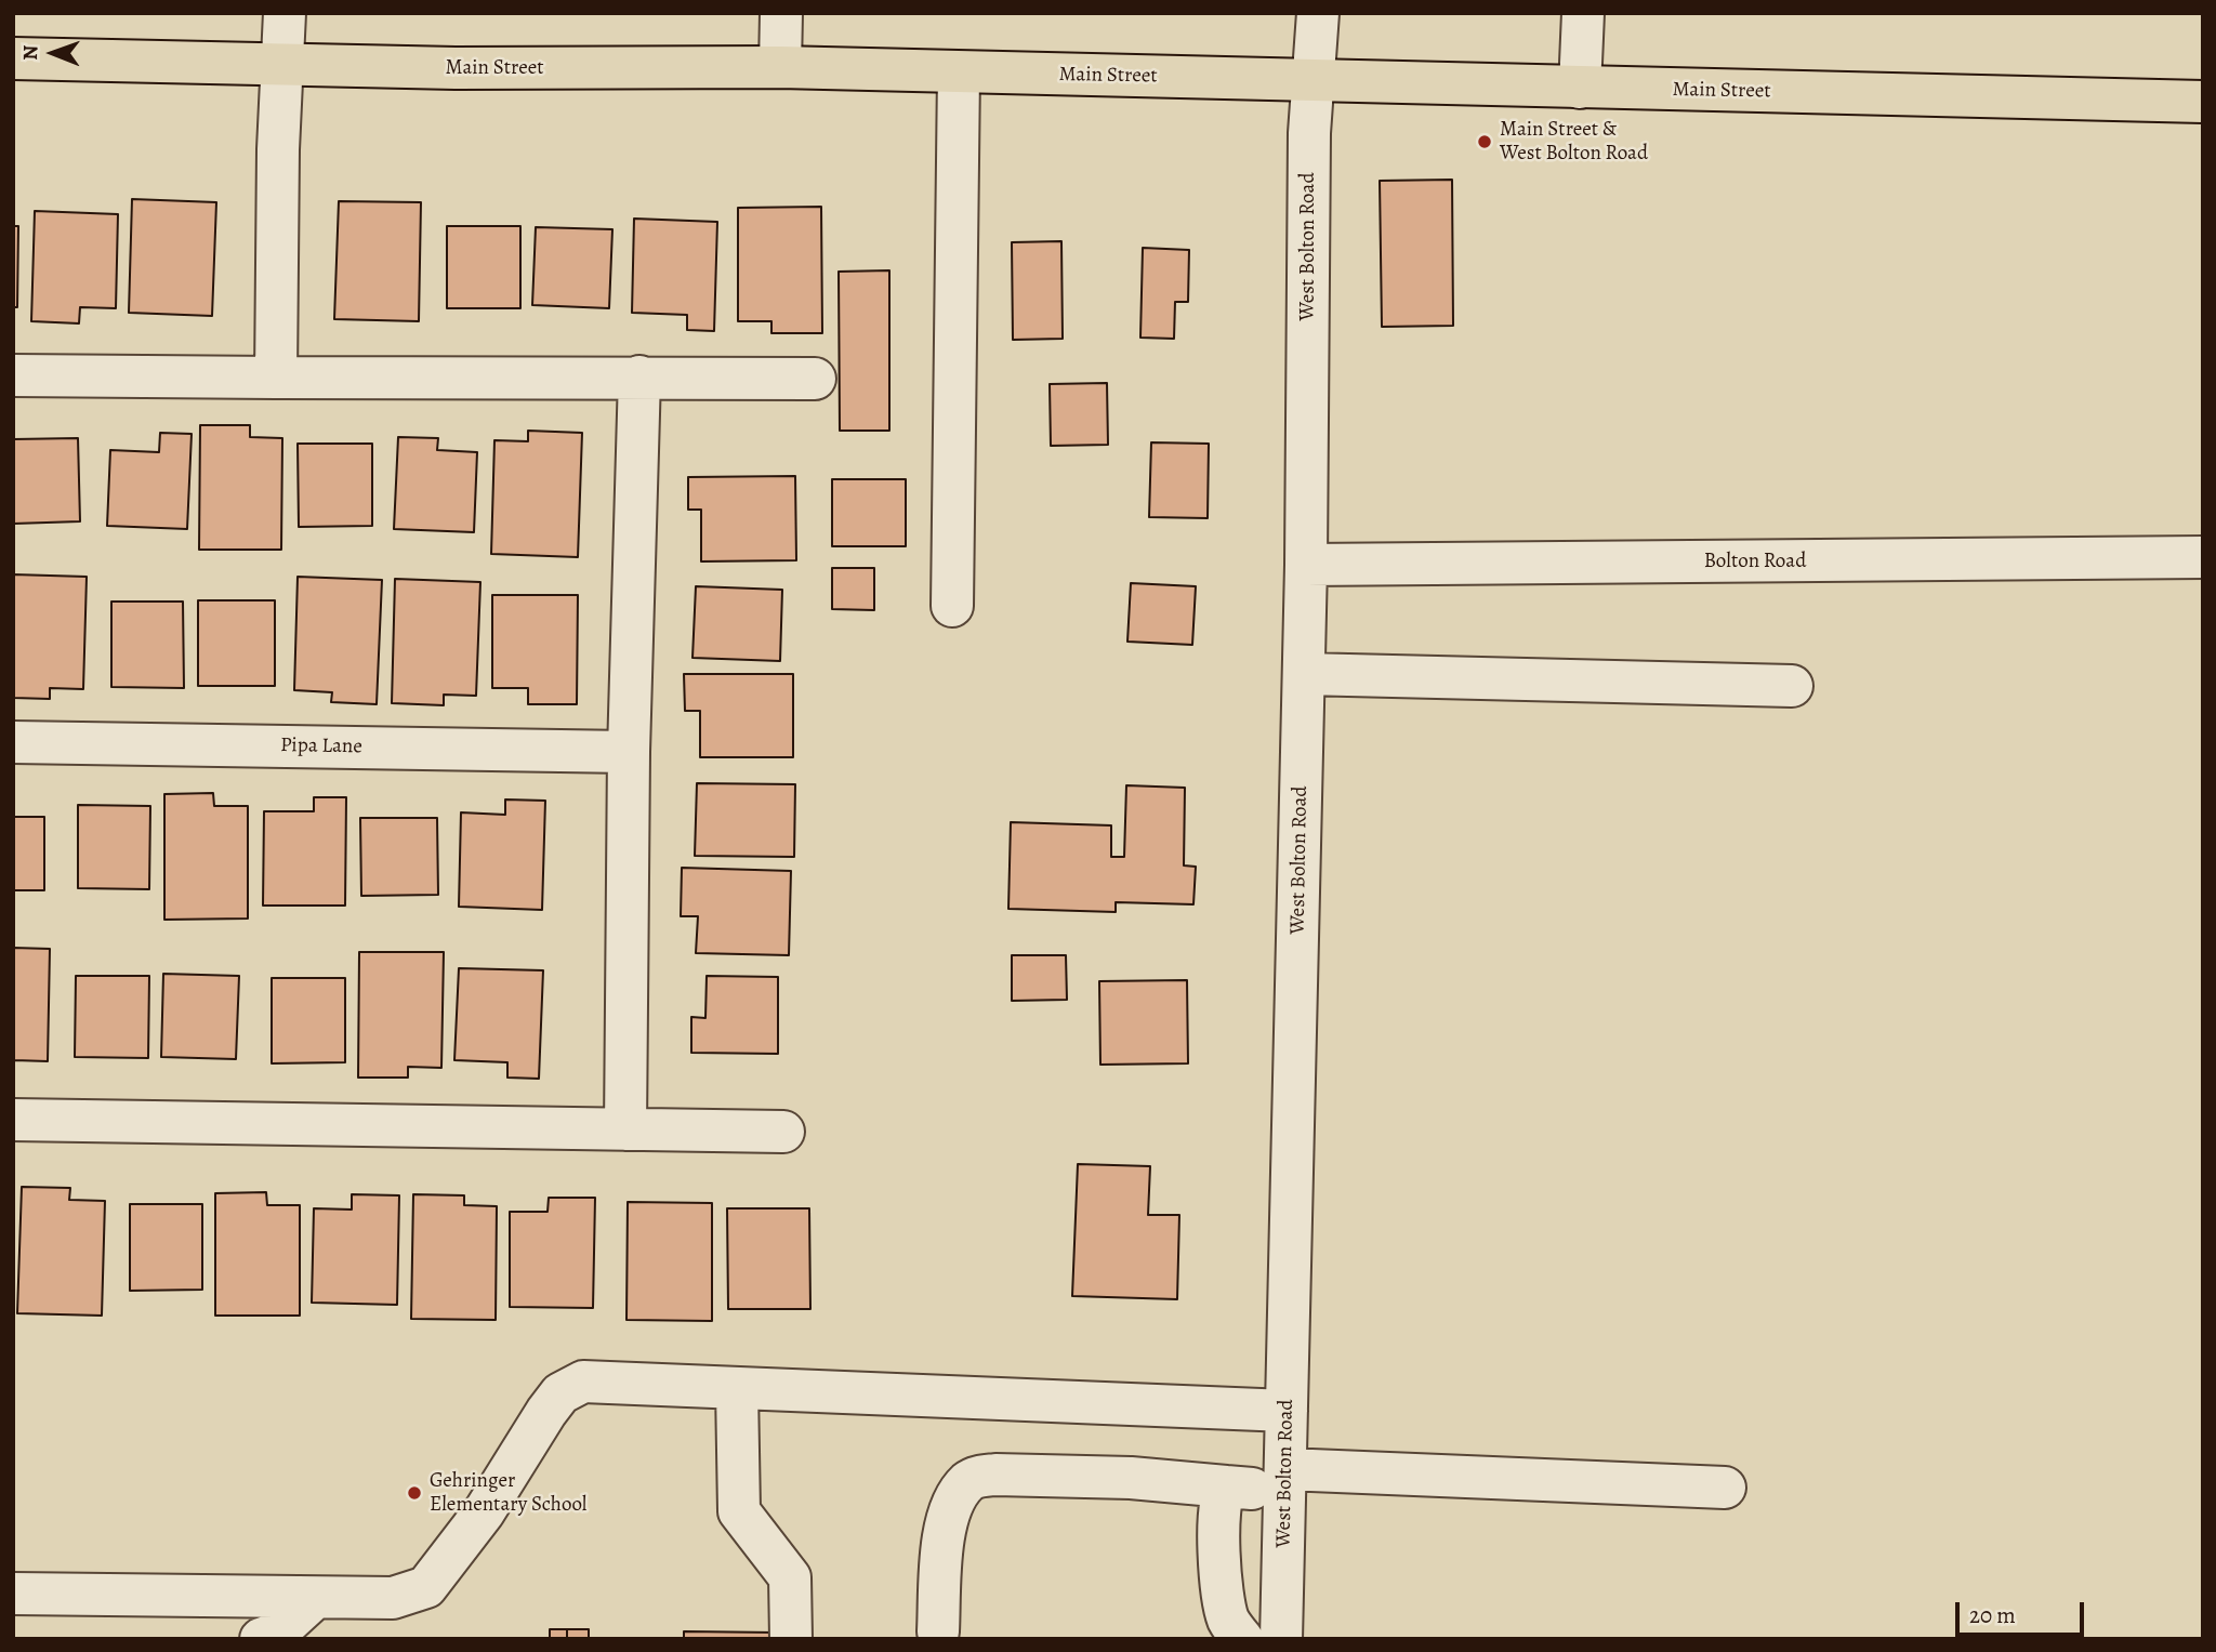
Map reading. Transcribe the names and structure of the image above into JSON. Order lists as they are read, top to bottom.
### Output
{
  "streets": {
    "main road": ["Main Street"],
    "street": ["West Bolton Road", "Bolton Road", "Pipa Lane"]
  },
  "crossings": [
    ["Main Street", "West Bolton Road"],
    ["West Bolton Road", "Bolton Road"]
  ],
  "places": ["Main Street & West Bolton Road", "Gehringer Elementary School"],
  "scale_bar": "20 m",
  "north": "left"
}
